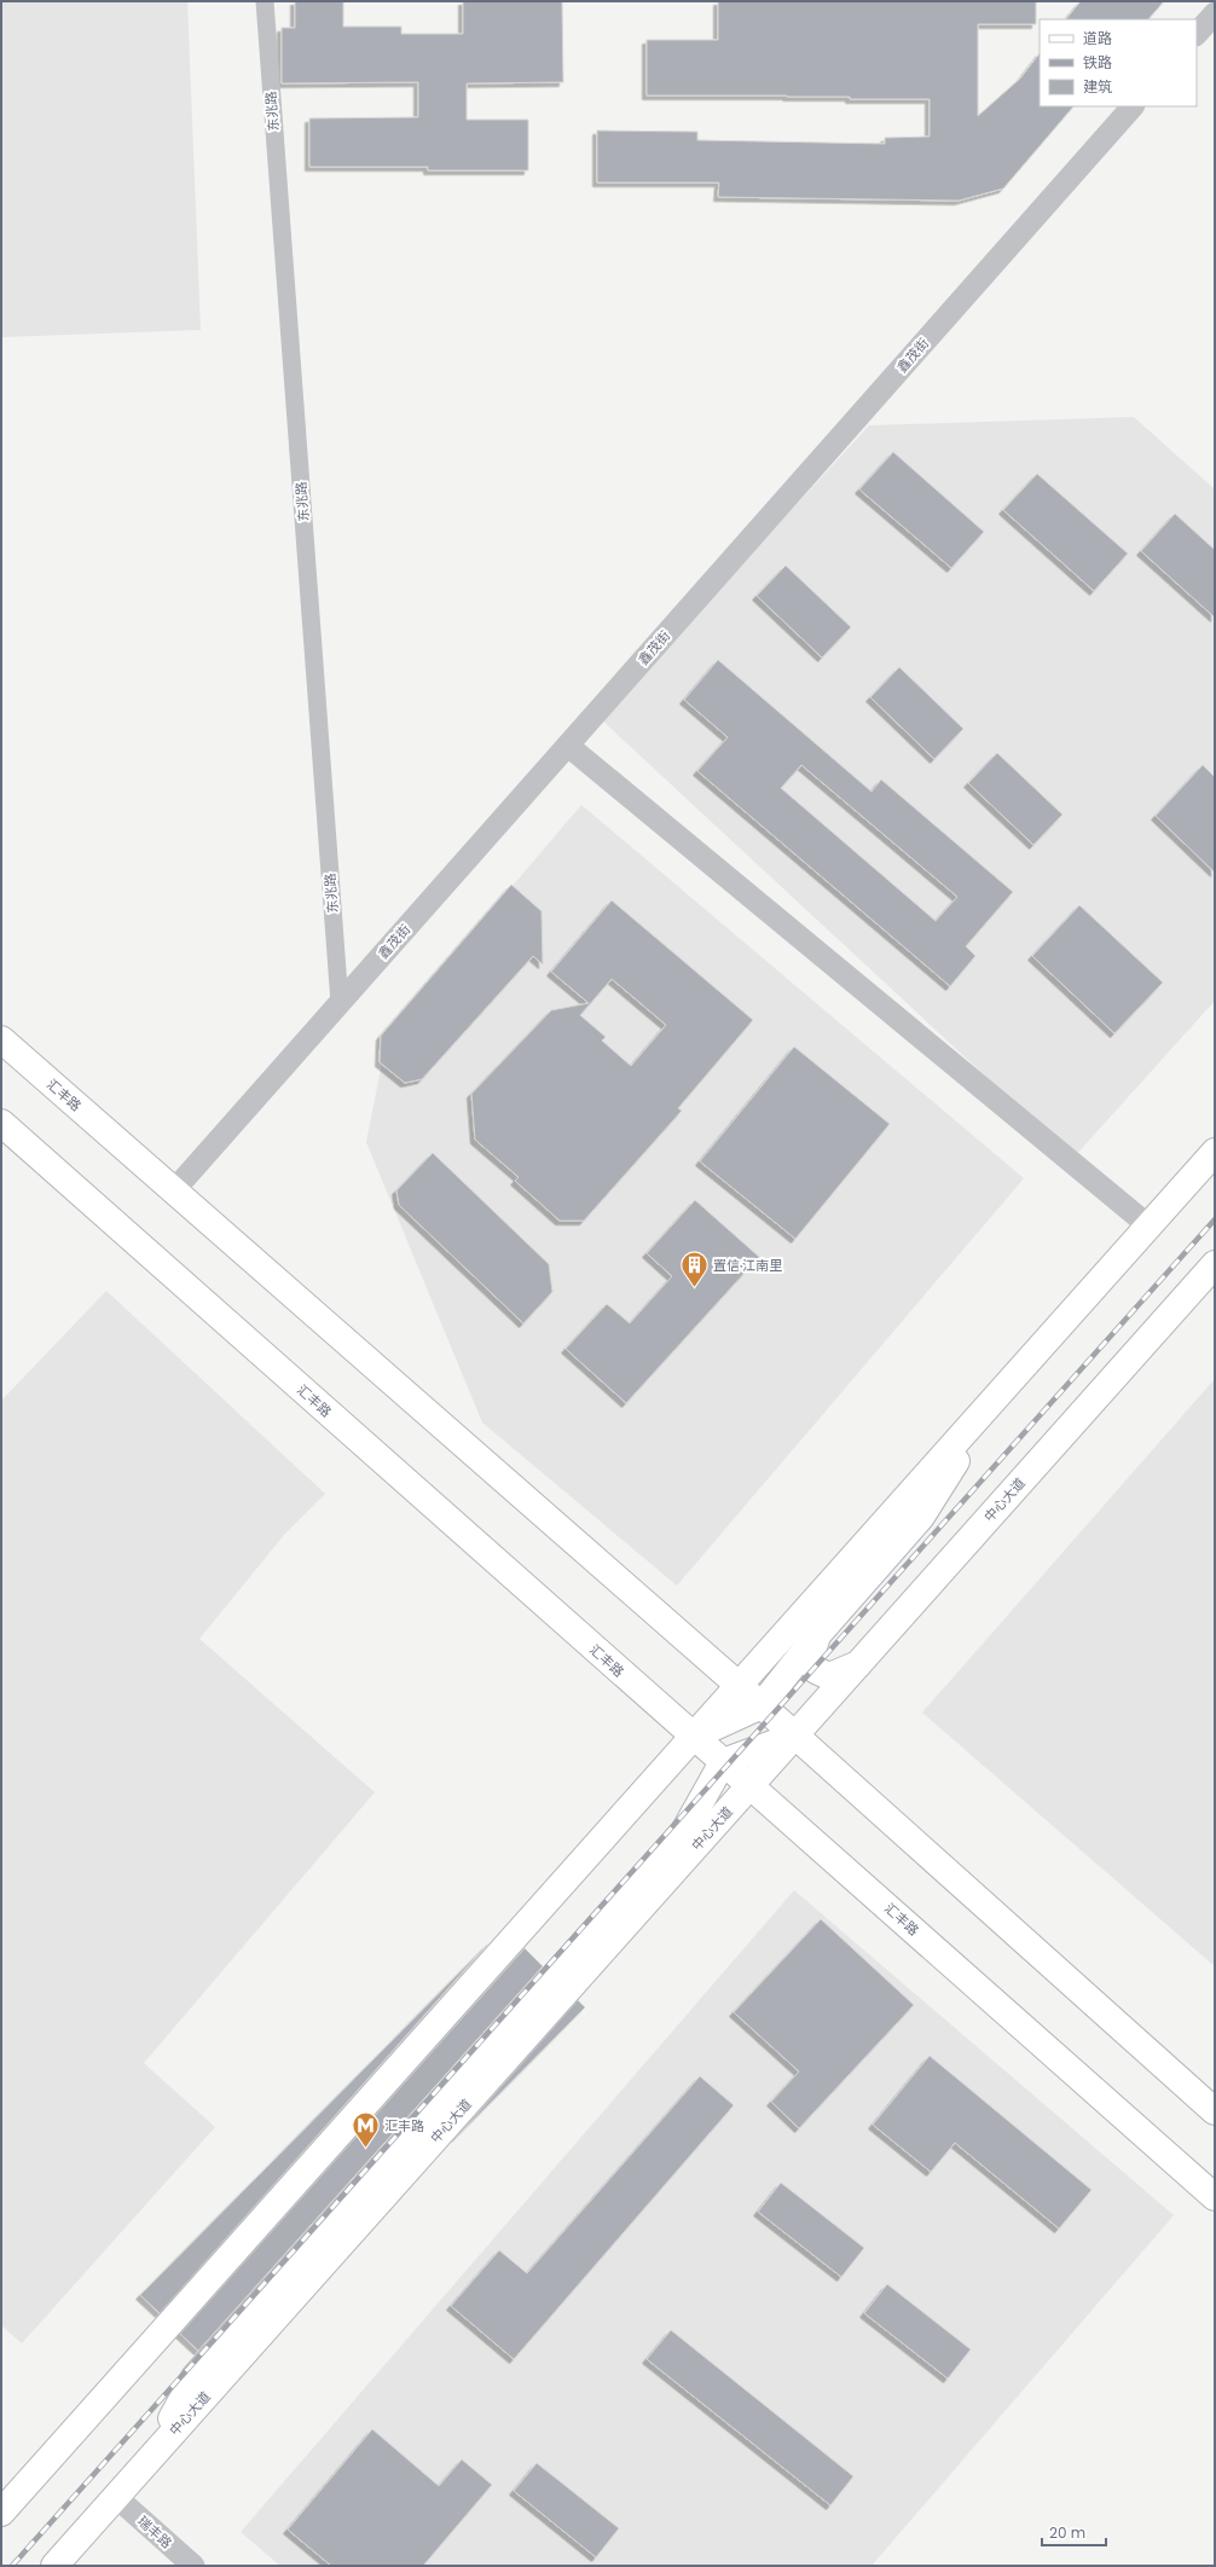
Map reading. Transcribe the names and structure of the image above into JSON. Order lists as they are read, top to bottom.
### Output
{
  "streets": {
    "main road": ["汇丰路", "中心大道"],
    "street": ["东兆路", "鑫茂街", "瑞丰路"]
  },
  "crossings": [
    ["东兆路", "鑫茂街"],
    ["鑫茂街", "汇丰路"],
    ["汇丰路", "中心大道"],
    ["中心大道", "瑞丰路"]
  ],
  "places": {
    "building": ["置信·江南里"],
    "metro station": ["汇丰路"]
  },
  "legend": ["道路", "铁路", "建筑"],
  "scale_bar": "20 m"
}
